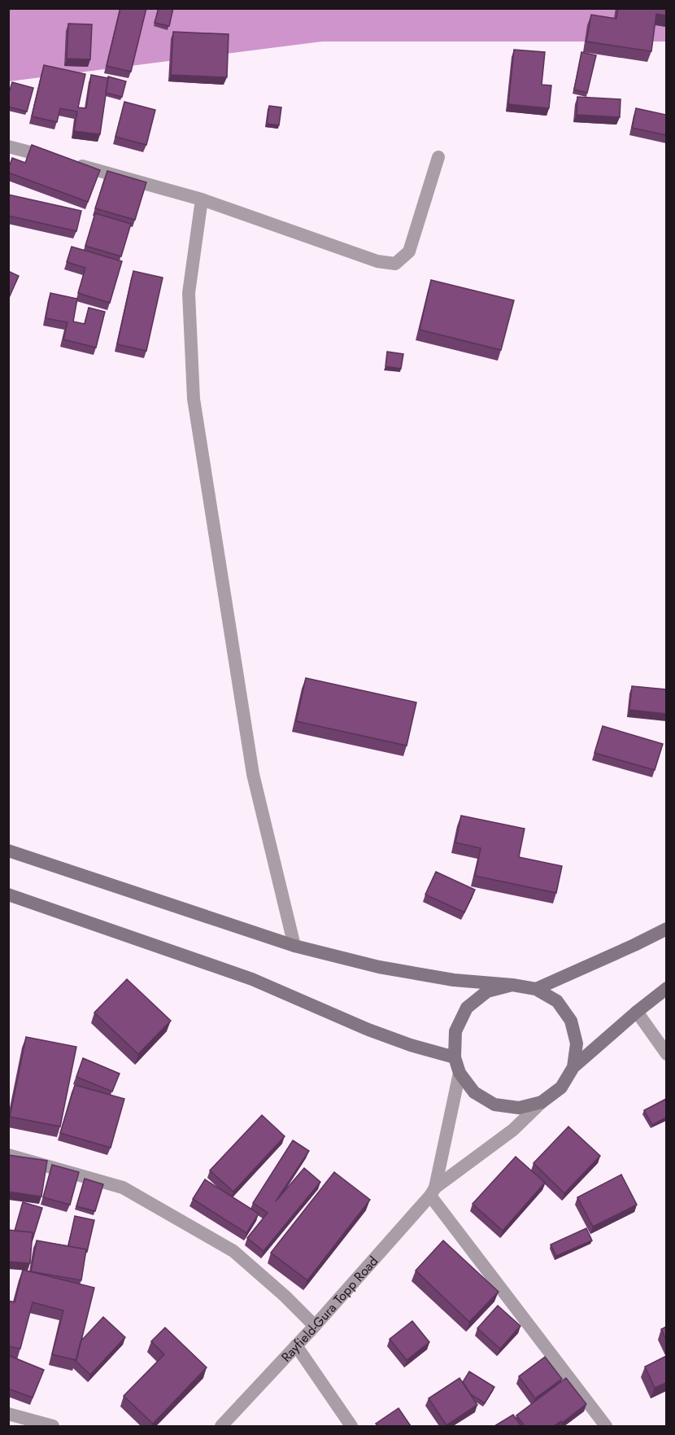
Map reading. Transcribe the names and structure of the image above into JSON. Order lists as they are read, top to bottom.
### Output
{
  "streets": {
    "street": ["Rayfield-Gura Topp Road"]
  }
}
